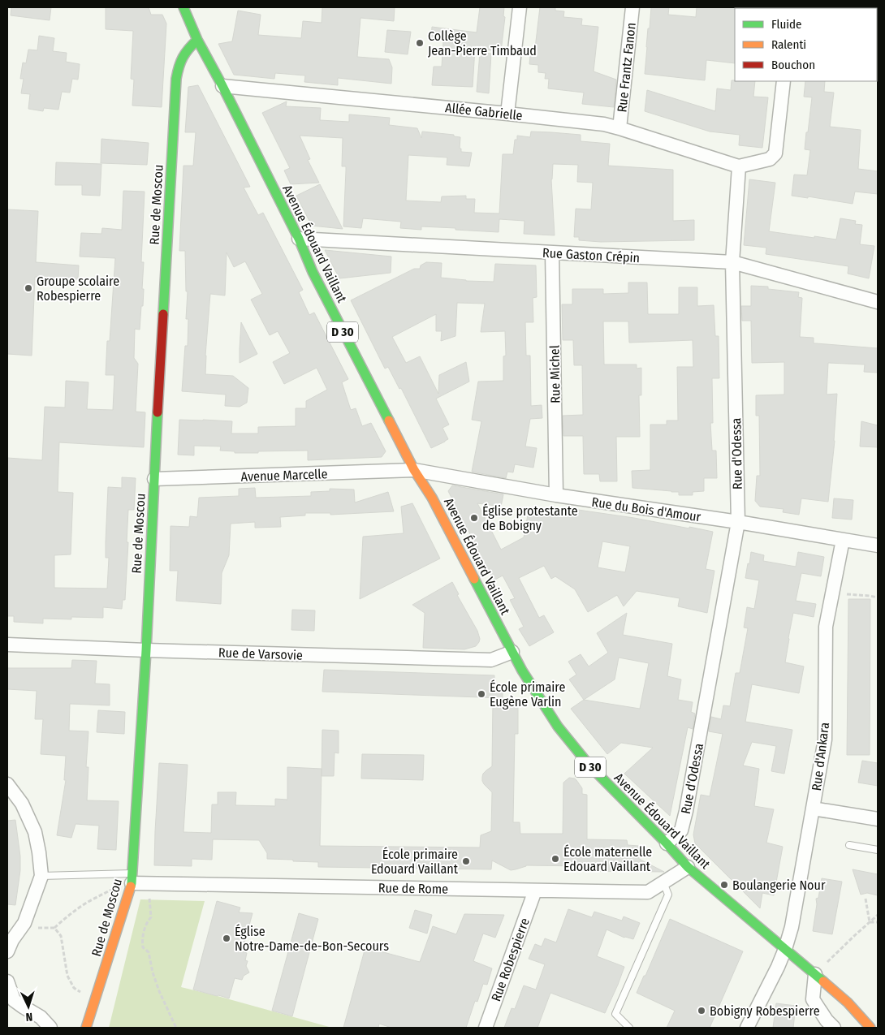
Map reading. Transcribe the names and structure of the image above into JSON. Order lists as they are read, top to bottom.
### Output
{
  "streets": {
    "main road": ["Rue de Moscou", "Avenue Édouard Vaillant", "D 30"],
    "street": [
      "Rue Frantz Fanon",
      "Allée Gabrielle",
      "Rue Gaston Crépin",
      "Rue Michel",
      "Rue d'Odessa",
      "Avenue Marcelle",
      "Rue du Bois d'Amour",
      "Rue de Varsovie",
      "Rue d'Ankara",
      "Rue de Rome",
      "Rue Robespierre"
    ]
  },
  "crossings": [
    ["Rue Frantz Fanon", "Allée Gabrielle"],
    ["Allée Gabrielle", "Avenue Édouard Vaillant"],
    ["Allée Gabrielle", "Rue d'Odessa"],
    ["Rue de Moscou", "Avenue Édouard Vaillant"],
    ["Rue de Moscou", "Avenue Marcelle"],
    ["Rue de Moscou", "Rue de Varsovie"],
    ["Rue de Moscou", "Rue de Rome"],
    ["Avenue Édouard Vaillant", "Rue Gaston Crépin"],
    ["Avenue Édouard Vaillant", "Rue d'Odessa"],
    ["Avenue Édouard Vaillant", "Avenue Marcelle"],
    ["Avenue Édouard Vaillant", "Rue du Bois d'Amour"],
    ["Avenue Édouard Vaillant", "Rue de Varsovie"],
    ["Avenue Édouard Vaillant", "Rue d'Ankara"],
    ["Avenue Édouard Vaillant", "Rue de Rome"],
    ["Rue Gaston Crépin", "Rue Michel"],
    ["Rue Gaston Crépin", "Rue d'Odessa"],
    ["Rue Michel", "Rue du Bois d'Amour"],
    ["Rue d'Odessa", "Rue du Bois d'Amour"],
    ["Avenue Marcelle", "Rue du Bois d'Amour"],
    ["Rue du Bois d'Amour", "Rue d'Ankara"],
    ["Rue de Rome", "Rue Robespierre"]
  ],
  "places": [
    "Collège Jean-Pierre Timbaud",
    "Groupe scolaire Robespierre",
    "Église protestante de Bobigny",
    "École primaire Eugène Varlin",
    "École maternelle Edouard Vaillant",
    "École primaire Edouard Vaillant",
    "Boulangerie Nour",
    "Église Notre-Dame-de-Bon-Secours",
    "Bobigny Robespierre"
  ],
  "legend": ["Fluide", "Ralenti", "Bouchon"],
  "north": "bottom"
}
